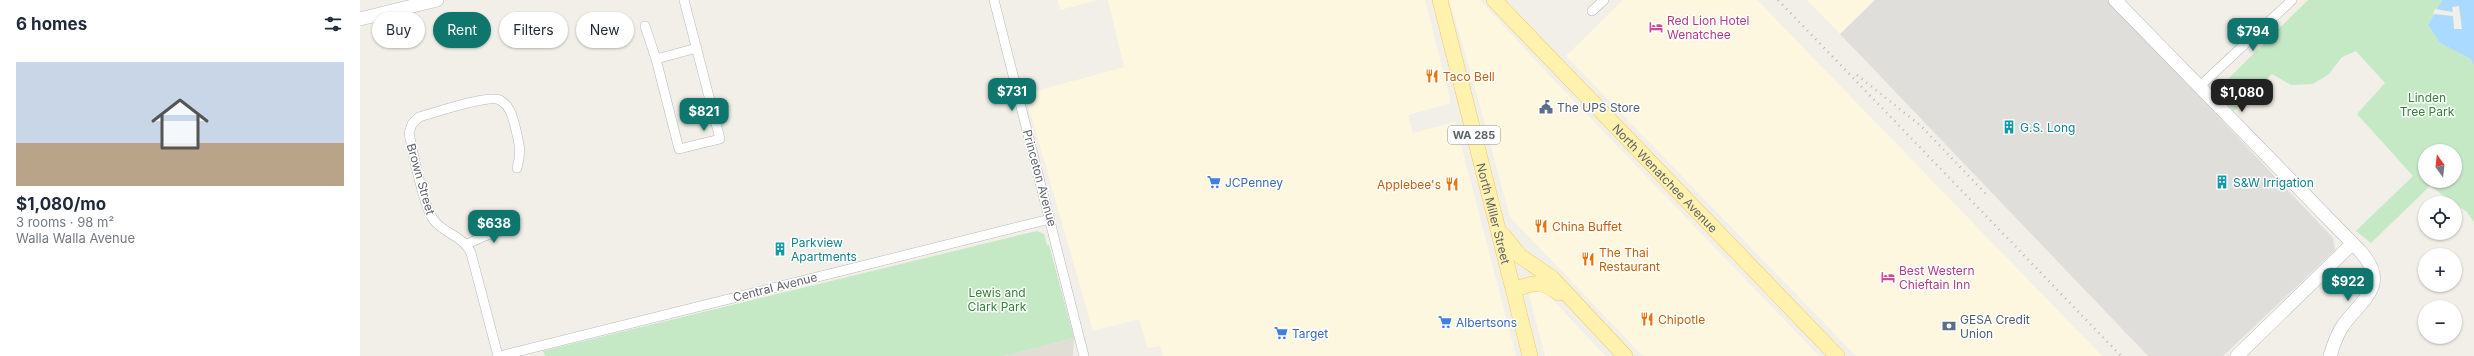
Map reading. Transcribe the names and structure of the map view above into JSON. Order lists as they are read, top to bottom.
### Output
{
  "streets": {
    "main road": ["WA 285", "North Wenatchee Avenue", "North Miller Street"],
    "street": ["Princeton Avenue", "Brown Street", "Central Avenue"]
  },
  "crossings": [
    ["WA 285", "North Miller Street"],
    ["Princeton Avenue", "Central Avenue"]
  ],
  "parks": ["Linden Tree Park", "Lewis and Clark Park"],
  "places": {
    "hotel": ["Red Lion Hotel Wenatchee", "Best Western Chieftain Inn"],
    "restaurant": [
      "Taco Bell",
      "Applebee's",
      "China Buffet",
      "The Thai Restaurant",
      "Chipotle"
    ],
    "public building": ["The UPS Store"],
    "building": ["G.S. Long", "S&W Irrigation", "Parkview Apartments"],
    "supermarket": ["JCPenney", "Albertsons", "Target"],
    "bank": ["GESA Credit Union"]
  },
  "north": "top",
  "page": {
    "heading": "6 homes",
    "chip": [
      "Buy",
      "Rent",
      "Filters",
      "New"
    ],
    "price": [
      "$794",
      "$731",
      "$1,080",
      "$821",
      "$638",
      "$922"
    ],
    "list": [
      {
        "name": "$1,080/mo",
        "note": "3 rooms · 98 m² · Walla Walla Avenue"
      }
    ],
    "map_buttons": ["+", "−"]
  }
}
